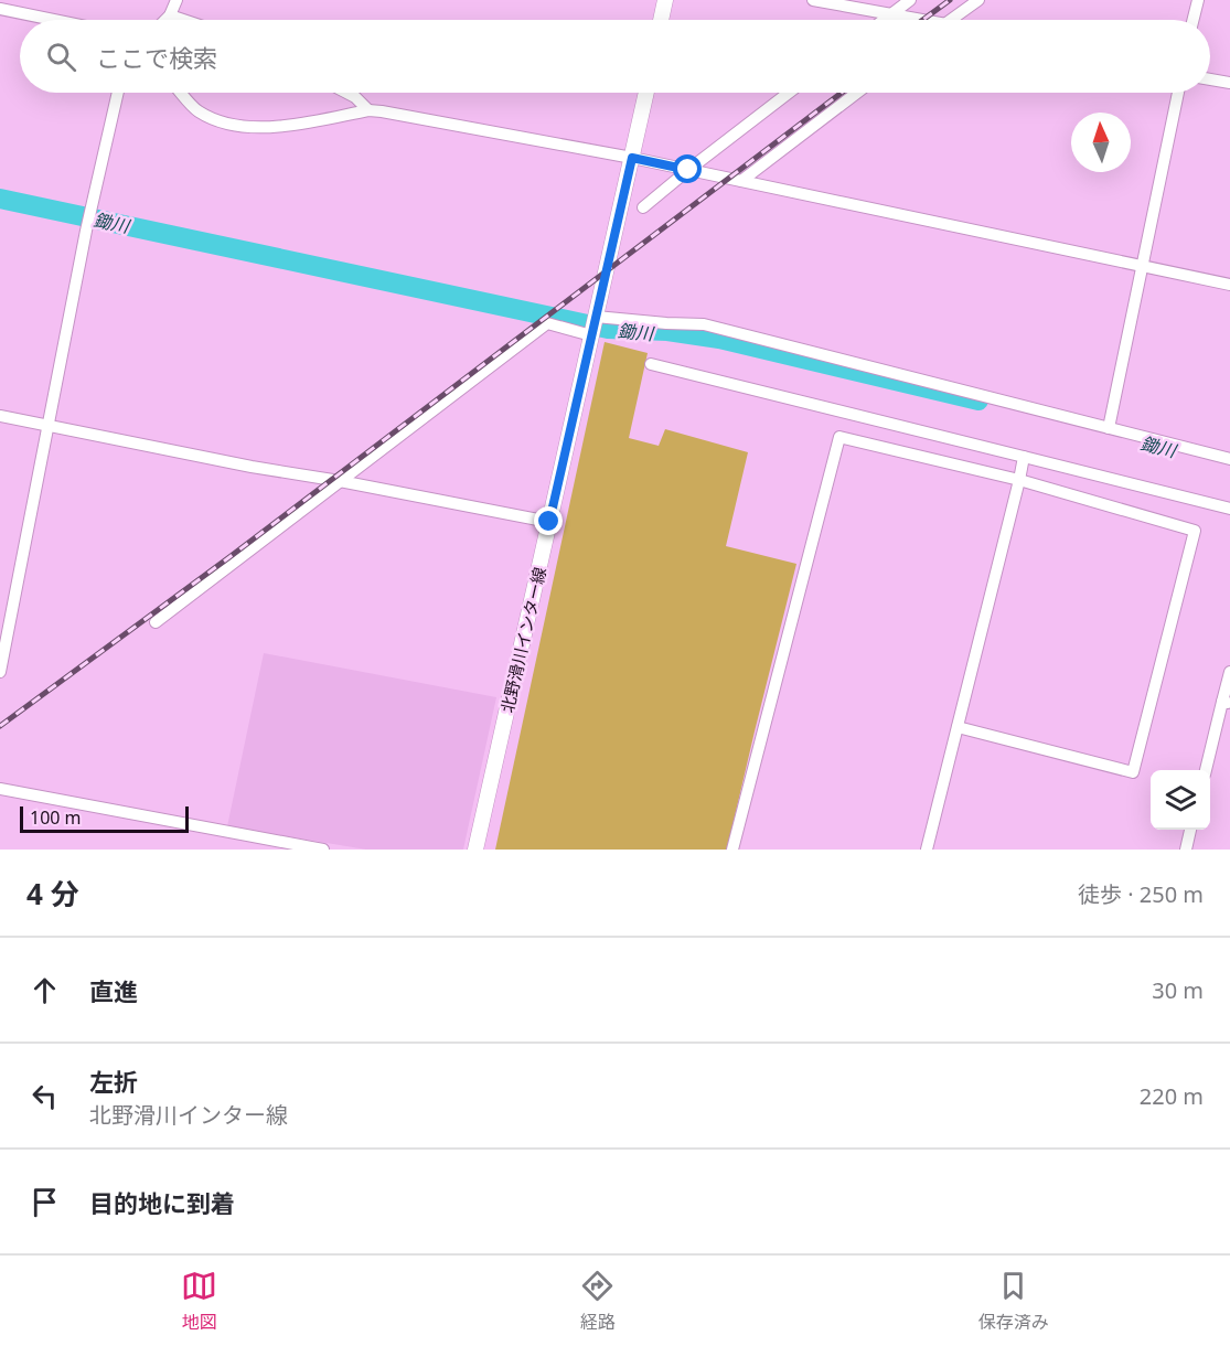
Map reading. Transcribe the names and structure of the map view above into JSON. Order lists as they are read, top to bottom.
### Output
{
  "streets": {
    "main road": ["北野滑川インター線"]
  },
  "water": ["鋤川"],
  "scale_bar": "100 m",
  "north": "top",
  "page": {
    "search": "ここで検索",
    "scale": "100 m",
    "heading": ["4 分", "徒歩 · 250 m"],
    "list": [
      ["直進", "30 m"],
      ["左折", "北野滑川インター線", "220 m"],
      "目的地に到着"
    ],
    "nav": ["地図", "経路", "保存済み"]
  }
}
